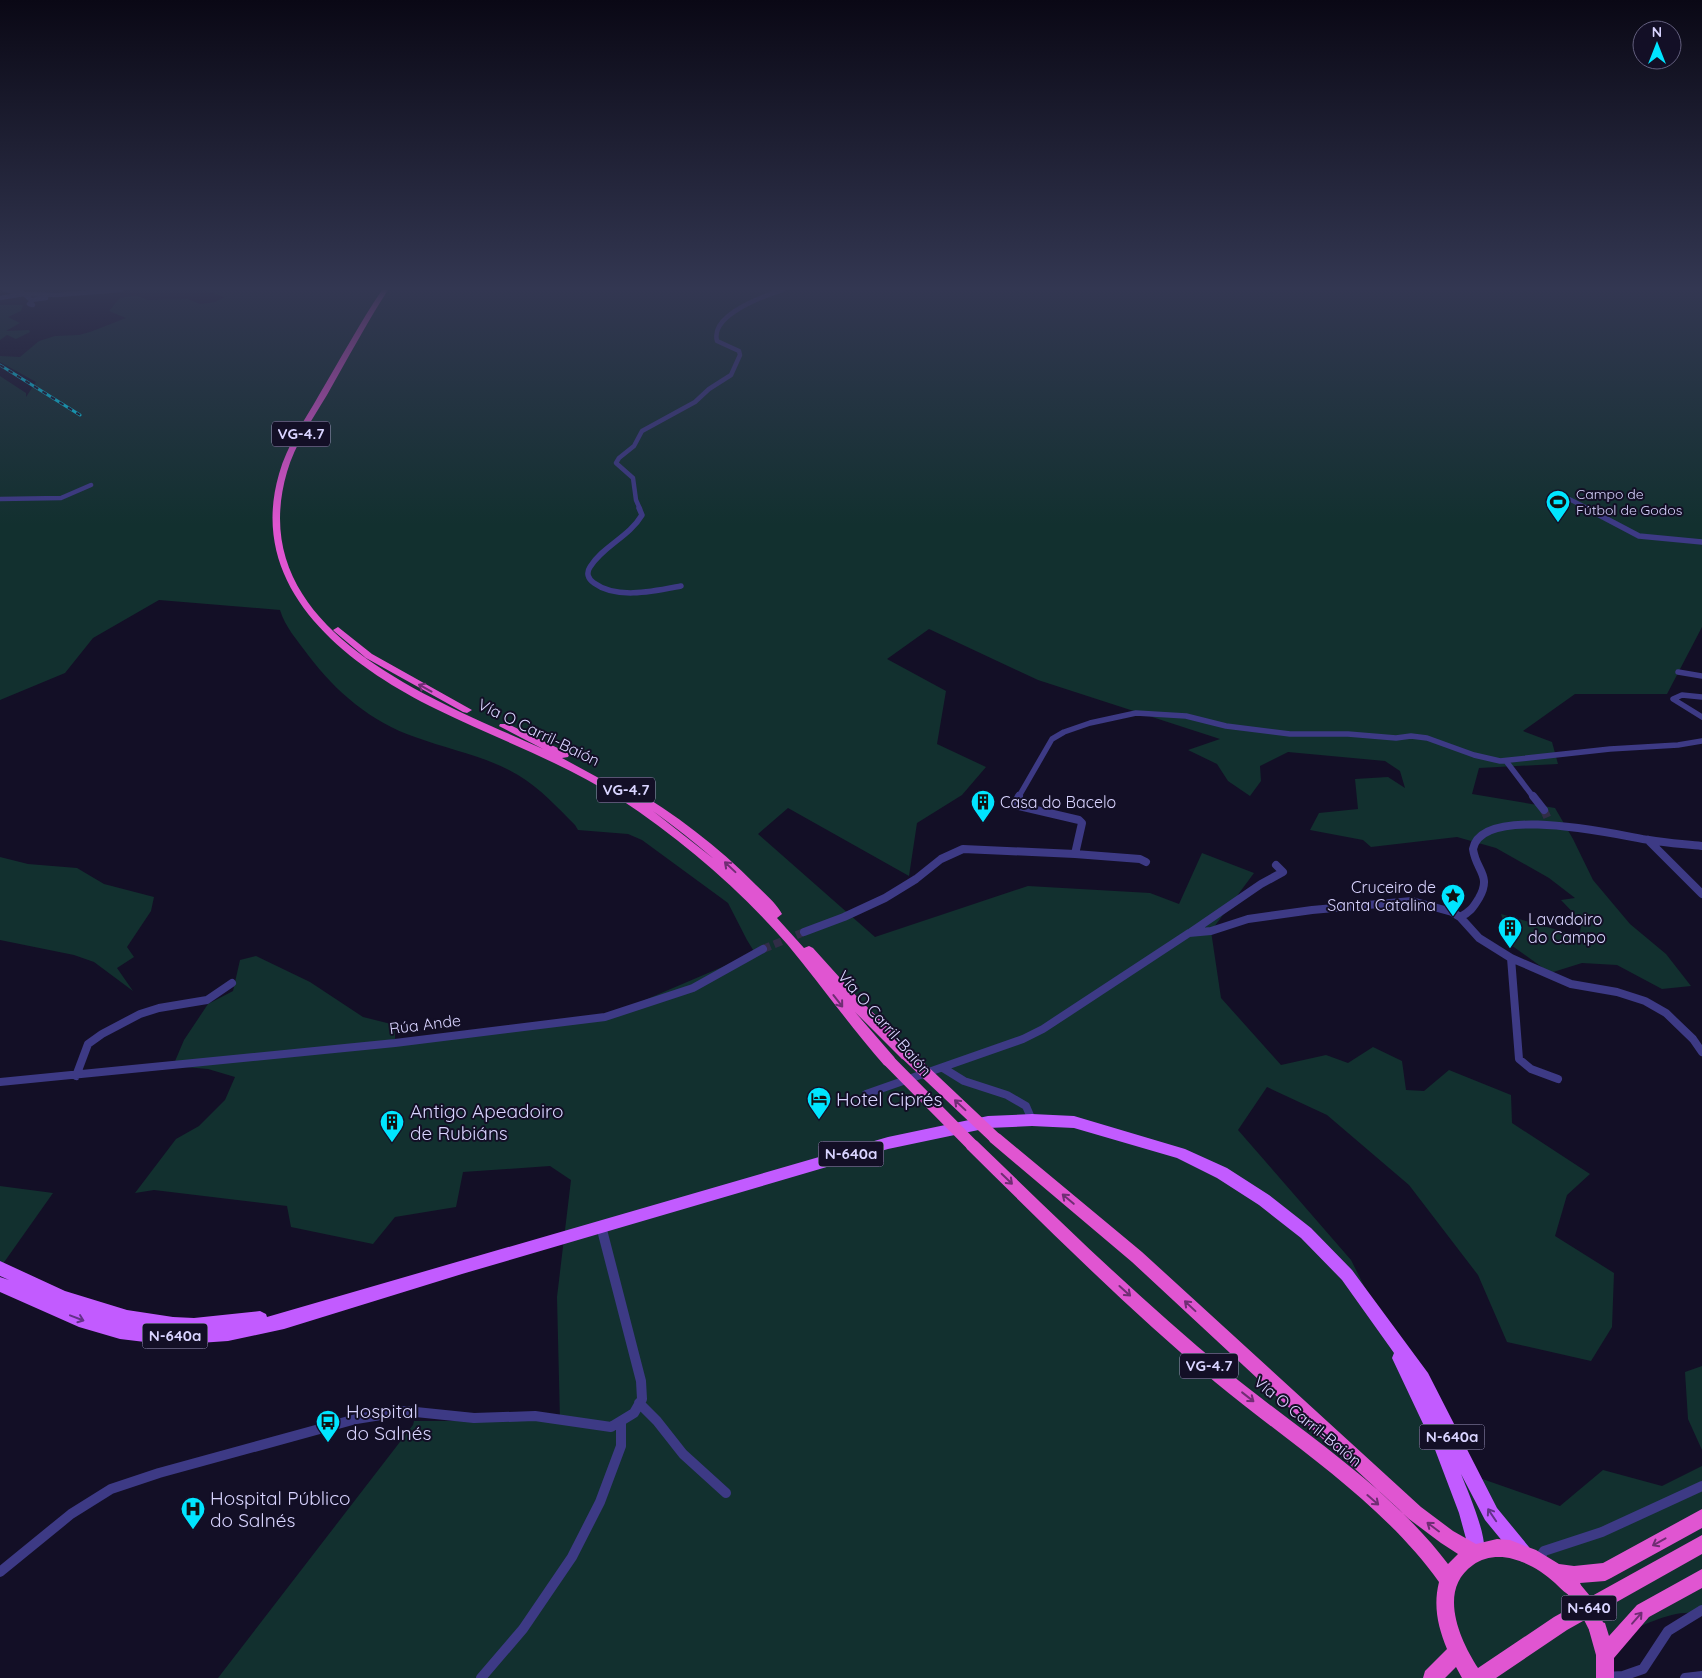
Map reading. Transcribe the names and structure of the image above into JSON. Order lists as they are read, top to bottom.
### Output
{
  "streets": {
    "highway": ["VG-4.7", "Vía O Carril-Baión", "N-640"],
    "main road": ["N-640a"],
    "street": ["Rúa Ande"]
  },
  "crossings": [
    ["Vía O Carril-Baión", "N-640a"]
  ],
  "places": {
    "sports": ["Campo de Fútbol de Godos"],
    "building": ["Casa do Bacelo", "Lavadoiro do Campo", "Antigo Apeadoiro de Rubiáns"],
    "place": ["Cruceiro de Santa Catalina"],
    "hotel": ["Hotel Ciprés"],
    "bus stop": ["Hospital do Salnés"],
    "hospital": ["Hospital Público do Salnés"]
  },
  "north": "top"
}
